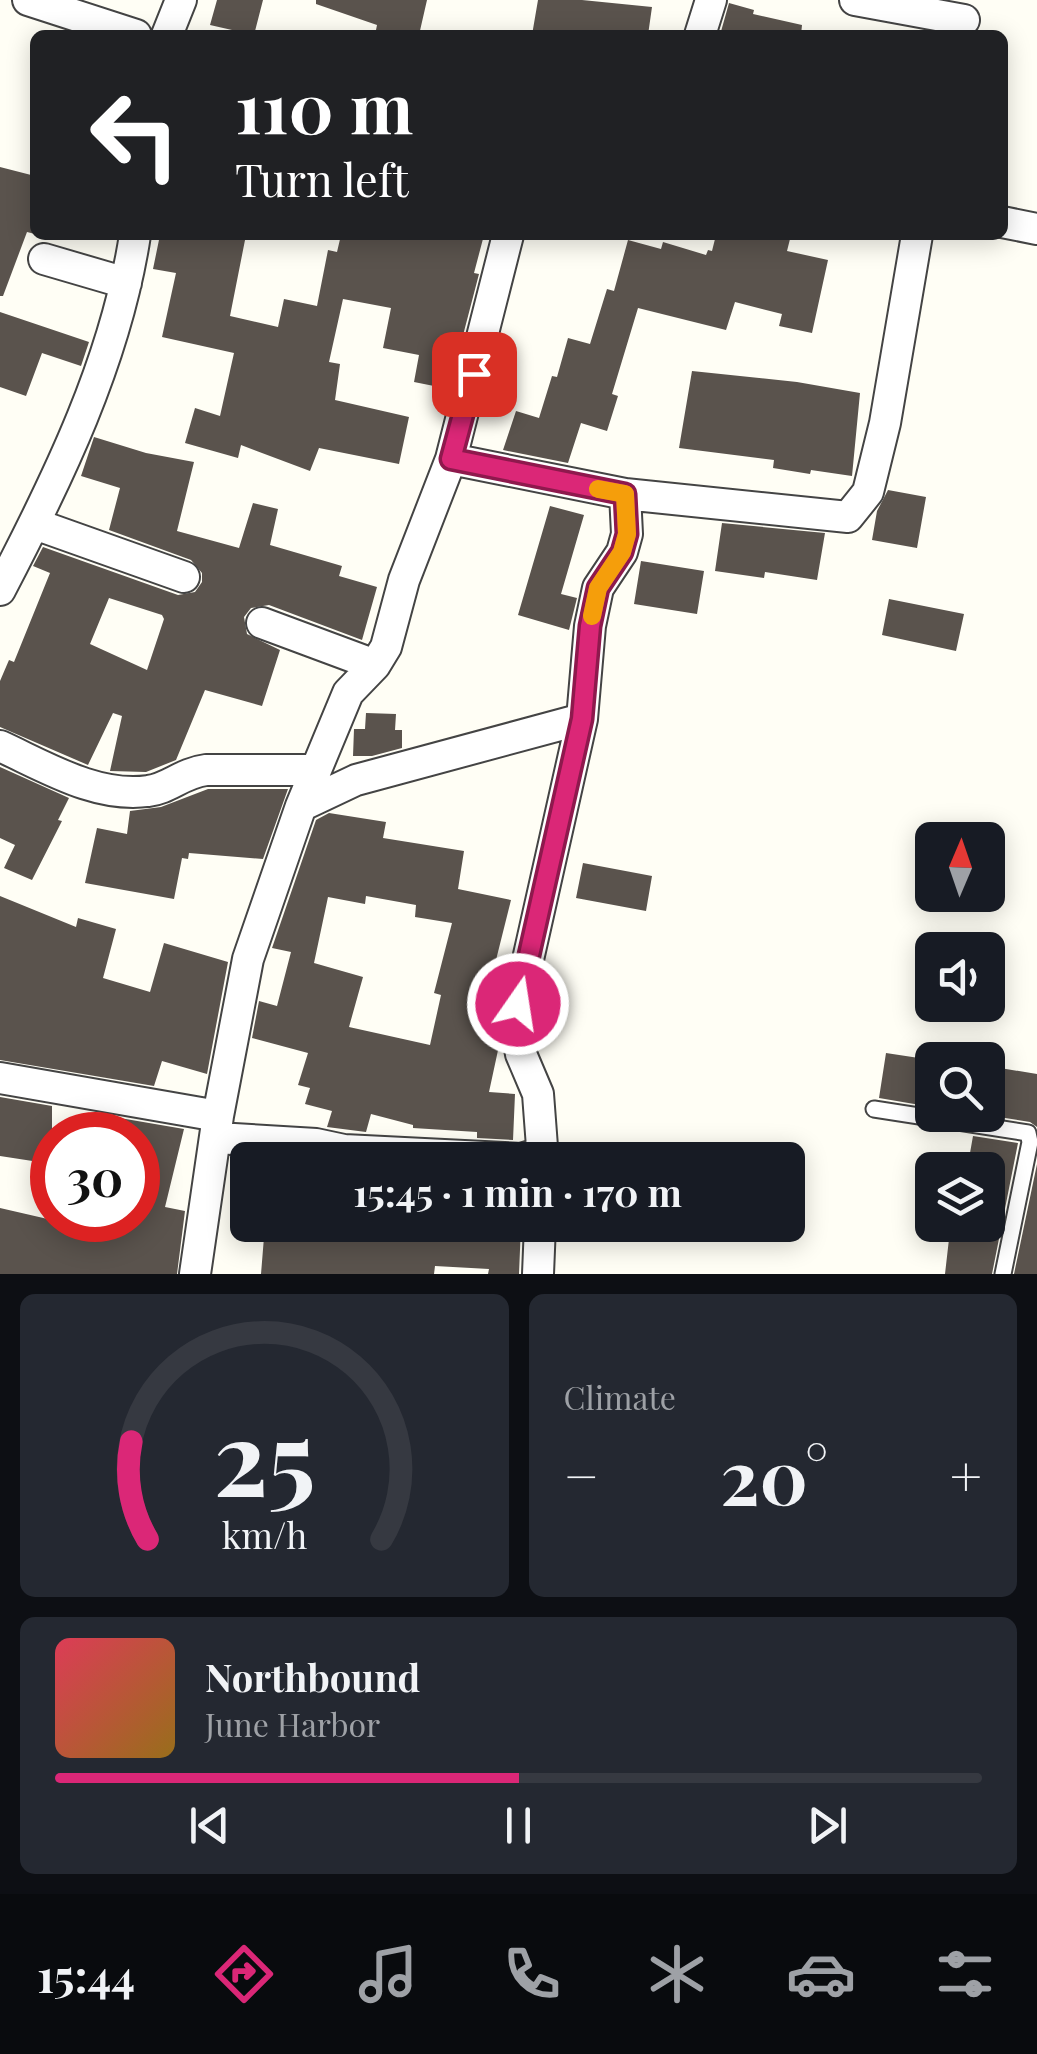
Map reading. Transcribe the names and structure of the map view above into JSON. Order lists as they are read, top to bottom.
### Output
{
  "north": "top",
  "page": {
    "turn": ["110 m", "Turn left"],
    "limit": "30",
    "trip": "15:45 · 1 min · 170 m",
    "tile": "Climate",
    "heat": ["−", "20°", "+"],
    "song": ["Northbound", "June Harbor"],
    "tabs": "15:44",
    "gauge": ["25", "km/h"]
  }
}
